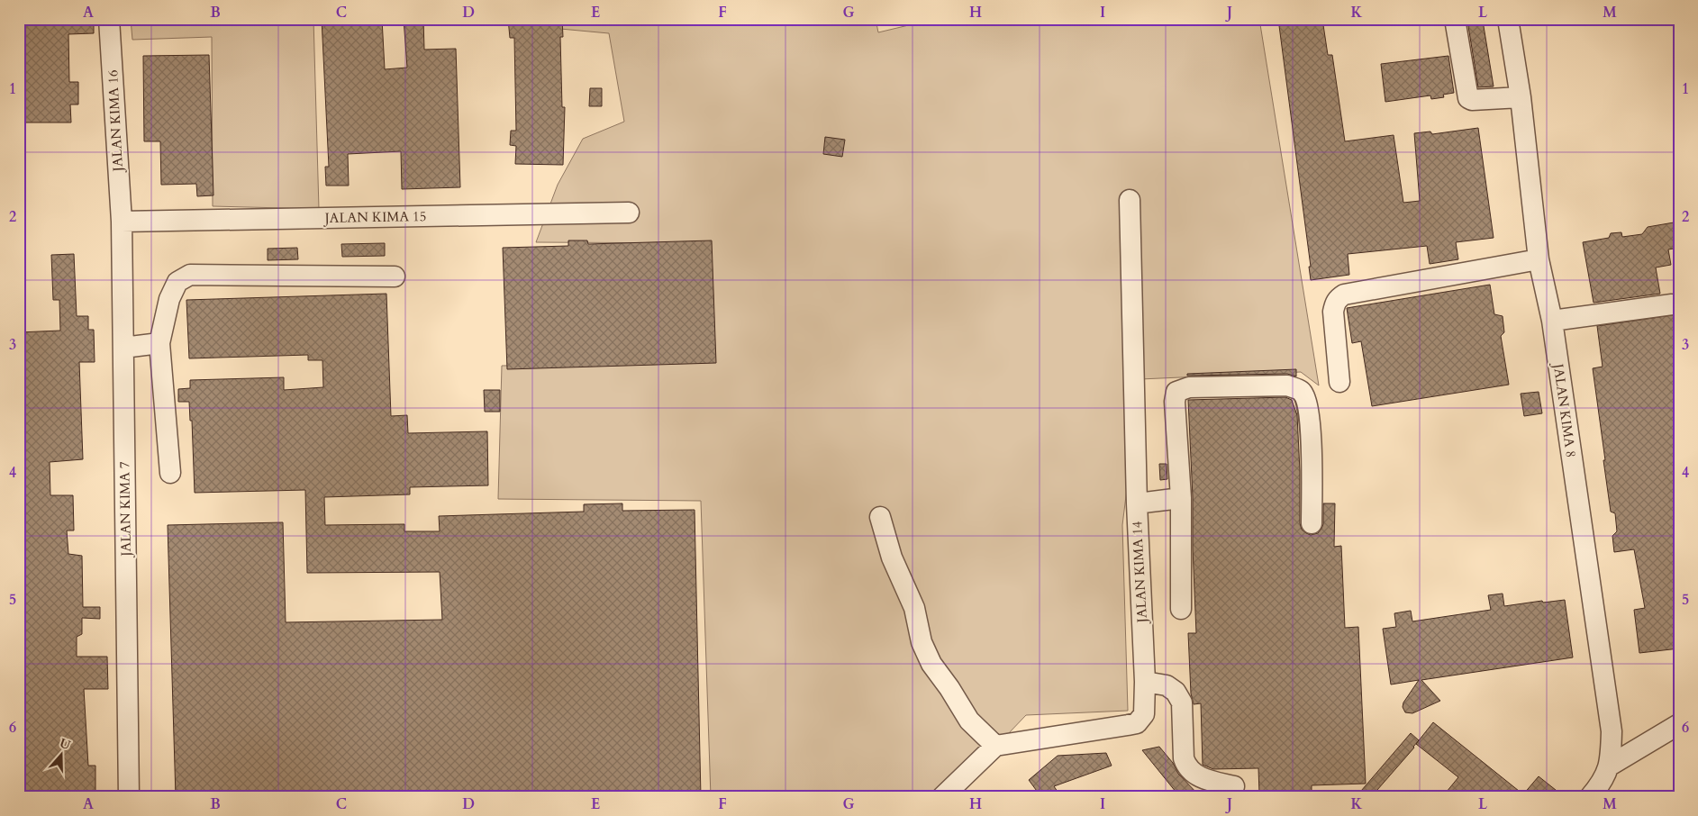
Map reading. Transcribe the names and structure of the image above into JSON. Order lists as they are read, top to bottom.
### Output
{
  "streets": {
    "street": [
      "JALAN KIMA 16",
      "JALAN KIMA 15",
      "JALAN KIMA 8",
      "JALAN KIMA 7",
      "JALAN KIMA 14"
    ]
  },
  "crossings": [
    ["JALAN KIMA 16", "JALAN KIMA 15"],
    ["JALAN KIMA 16", "JALAN KIMA 7"],
    ["JALAN KIMA 15", "JALAN KIMA 7"]
  ],
  "north": "top",
  "grid": {
    "columns": [
      "A",
      "B",
      "C",
      "D",
      "E",
      "F",
      "G",
      "H",
      "I",
      "J",
      "K",
      "L",
      "M"
    ],
    "rows": [
      "1",
      "2",
      "3",
      "4",
      "5",
      "6"
    ]
  }
}
